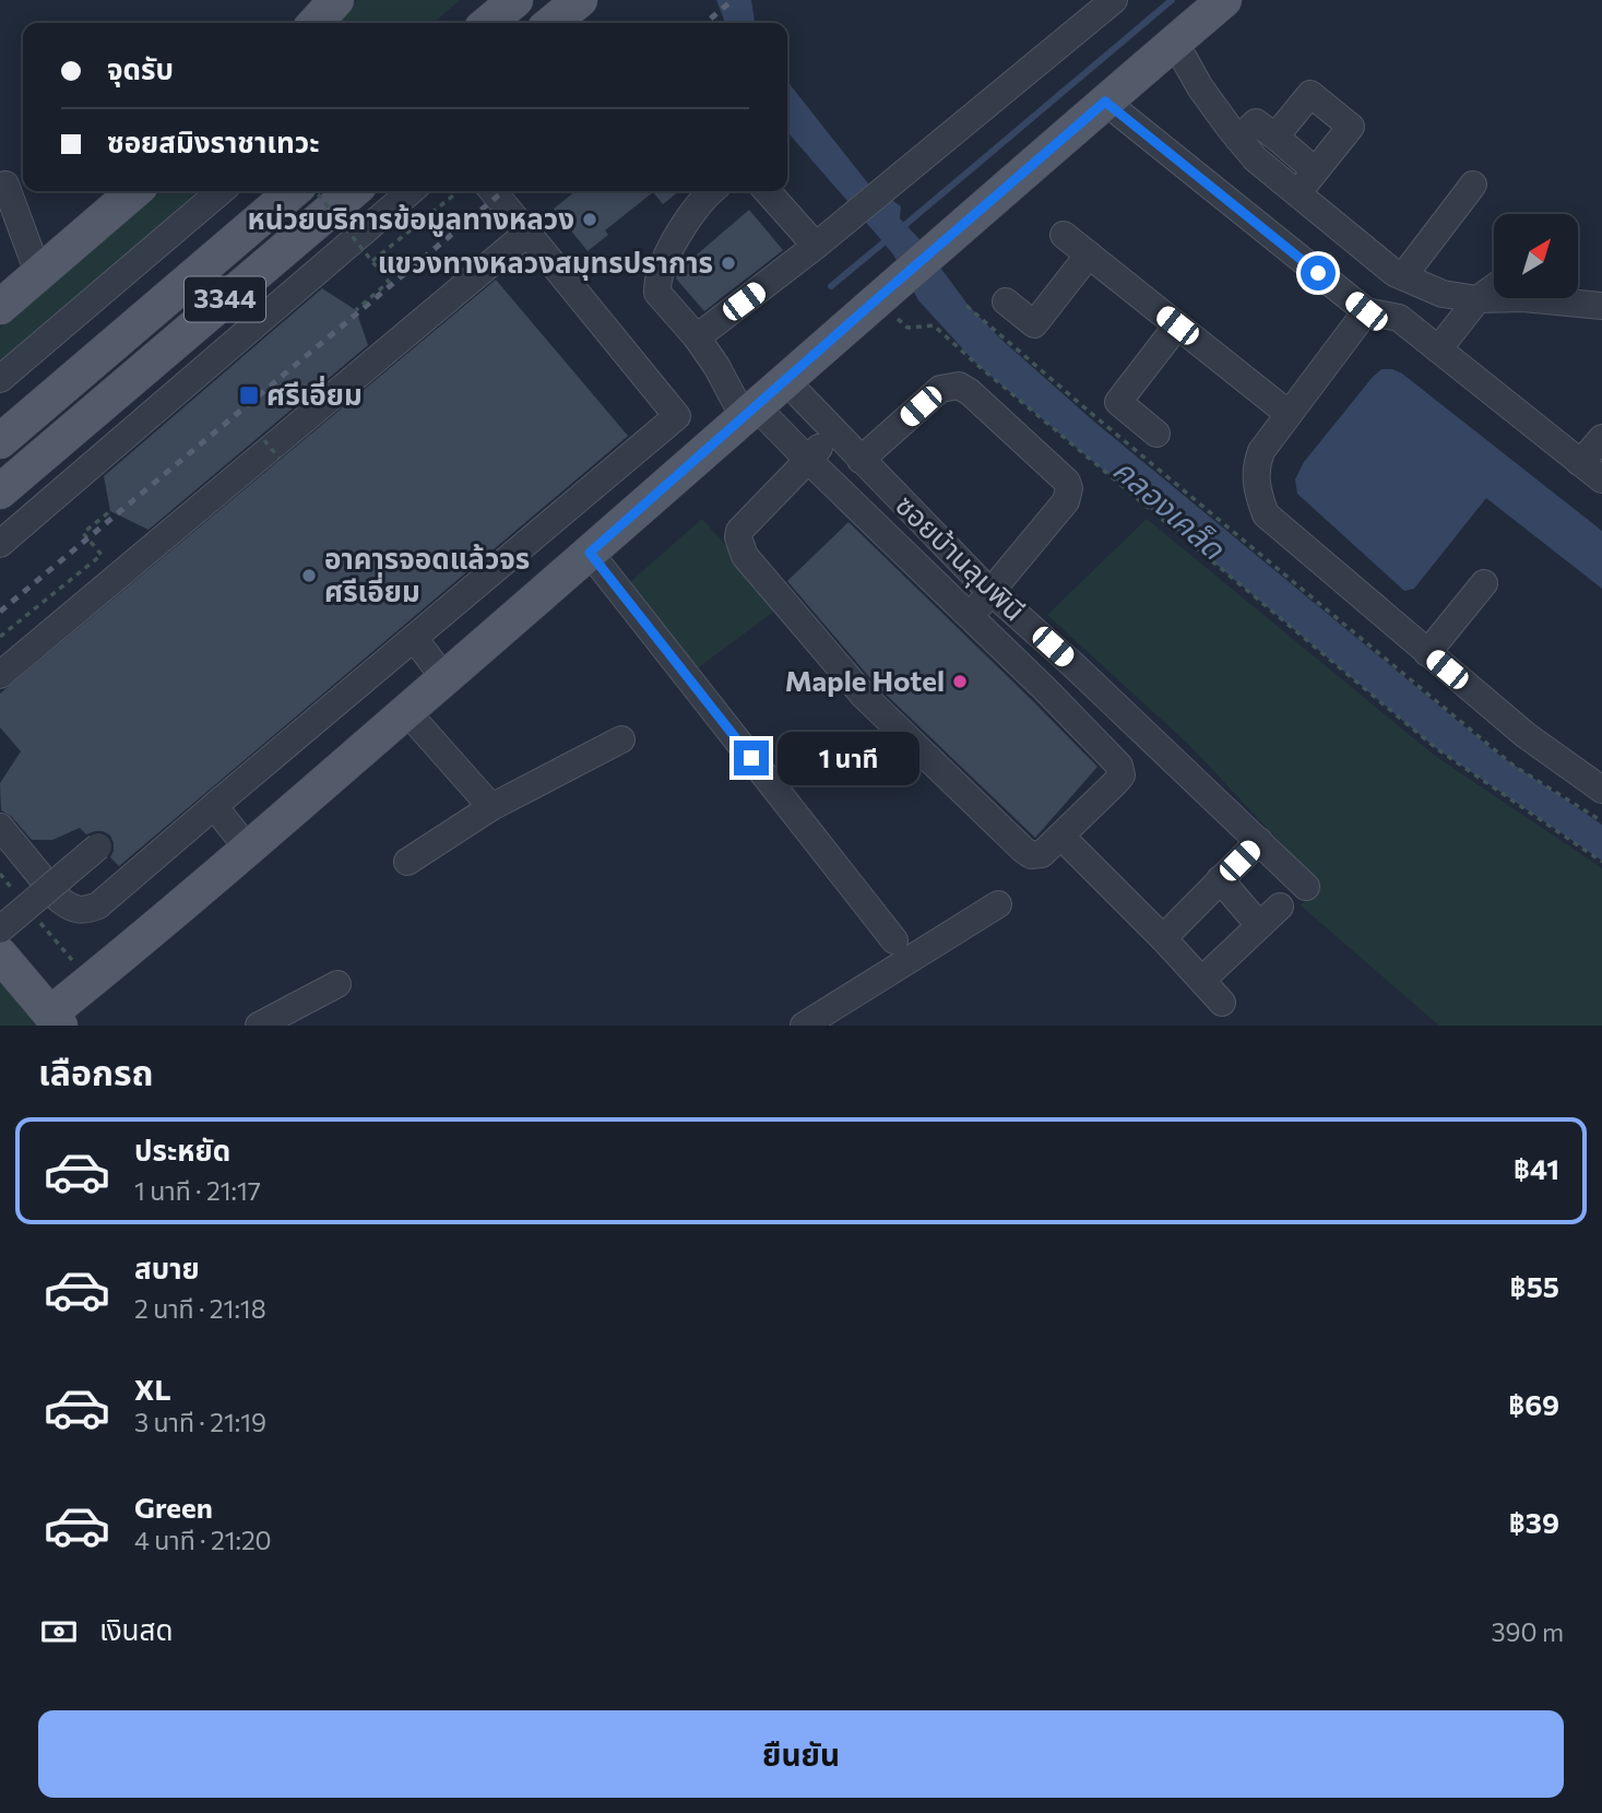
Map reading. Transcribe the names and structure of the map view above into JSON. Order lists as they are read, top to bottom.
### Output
{
  "streets": {
    "main road": ["3344"],
    "street": ["ซอยบ้านลุมพินี"]
  },
  "water": ["คลองเคล็ด"],
  "places": {
    "other": [
      "หน่วยบริการข้อมูลทางหลวง",
      "แขวงทางหลวงสมุทรปราการ",
      "อาคารจอดแล้วจร ศรีเอี่ยม",
      "Maple Hotel"
    ],
    "transit": ["ศรีเอี่ยม"]
  },
  "north": "top right",
  "page": {
    "banner": ["จุดรับ", "ซอยสมิงราชาเทวะ"],
    "bubble": "1 นาที",
    "heading": "เลือกรถ",
    "list": [
      {
        "name": "ประหยัด",
        "note": "1 นาที · 21:17",
        "value": "฿41"
      },
      {
        "name": "สบาย",
        "note": "2 นาที · 21:18",
        "value": "฿55"
      },
      {
        "name": "XL",
        "note": "3 นาที · 21:19",
        "value": "฿69"
      },
      {
        "name": "Green",
        "note": "4 นาที · 21:20",
        "value": "฿39"
      }
    ],
    "pay": ["เงินสด", "390 m"],
    "buttons": "ยืนยัน"
  }
}
